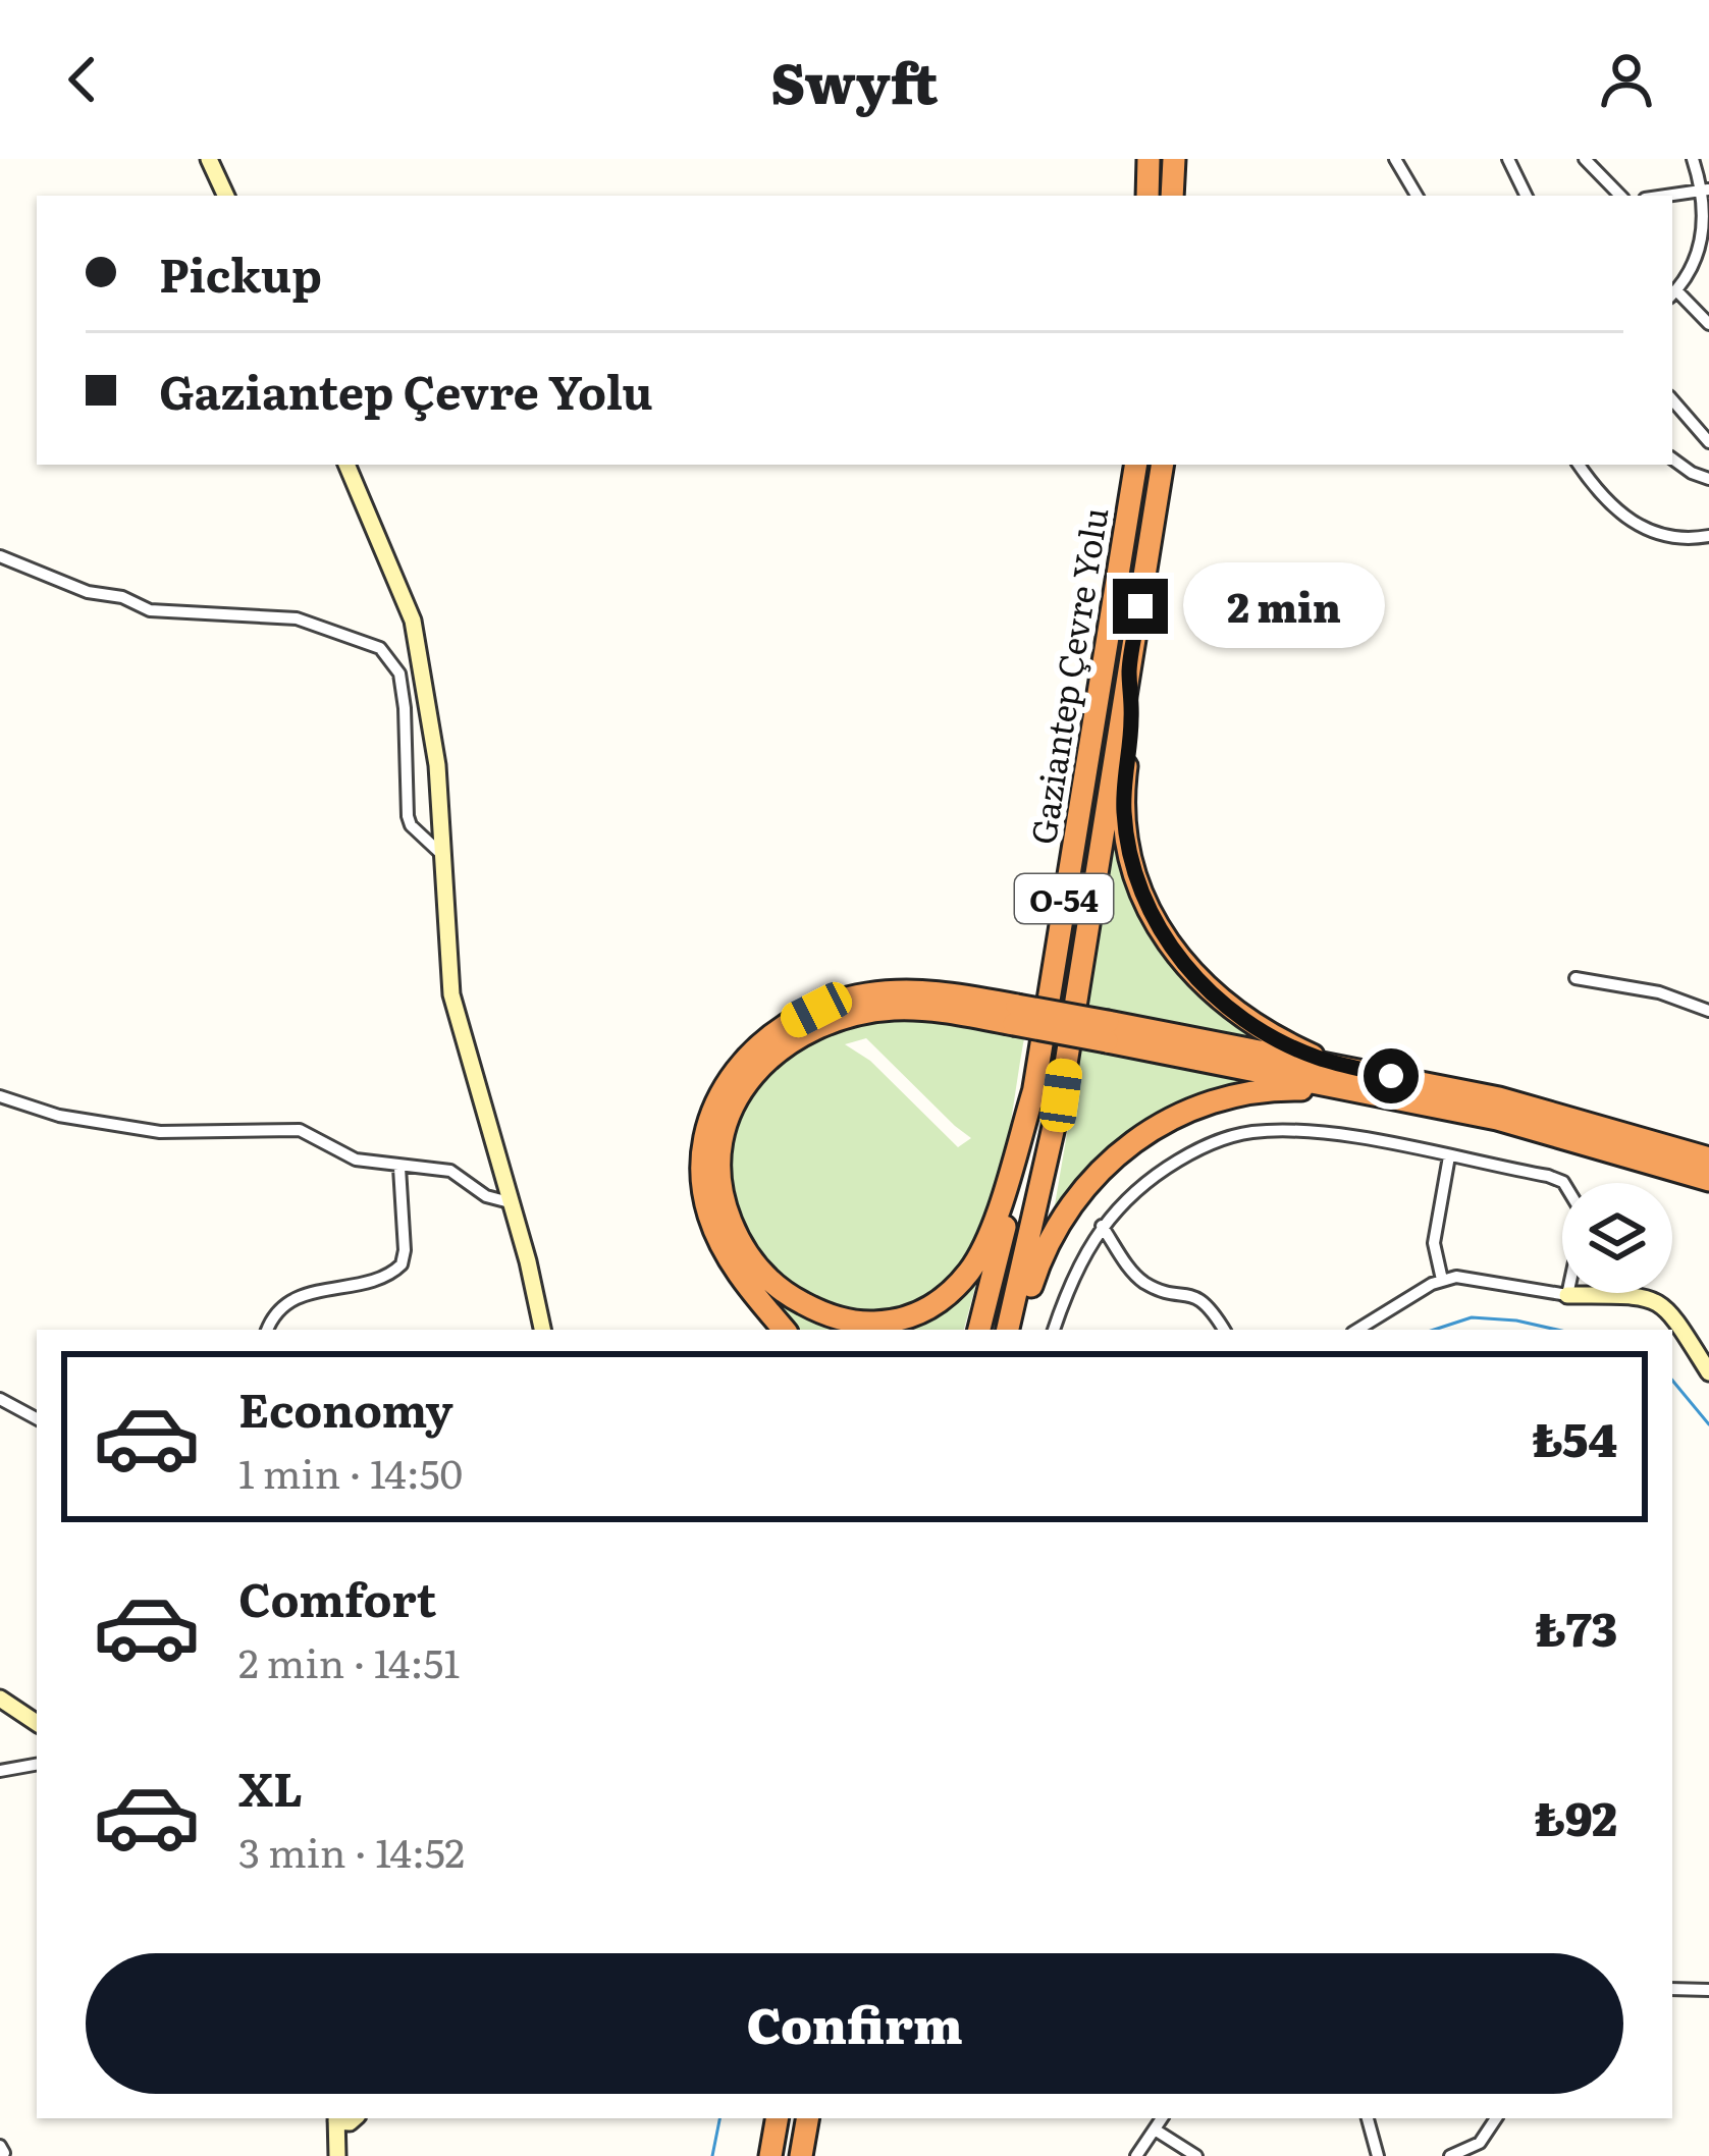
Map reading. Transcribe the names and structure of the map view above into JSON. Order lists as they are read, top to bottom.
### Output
{
  "streets": {
    "highway": ["Gaziantep Çevre Yolu", "O-54"]
  },
  "page": {
    "header": "Swyft",
    "banner": ["Pickup", "Gaziantep Çevre Yolu"],
    "bubble": "2 min",
    "list": [
      {
        "name": "Economy",
        "note": "1 min · 14:50",
        "value": "₺54"
      },
      {
        "name": "Comfort",
        "note": "2 min · 14:51",
        "value": "₺73"
      },
      {
        "name": "XL",
        "note": "3 min · 14:52",
        "value": "₺92"
      }
    ],
    "buttons": "Confirm"
  }
}
